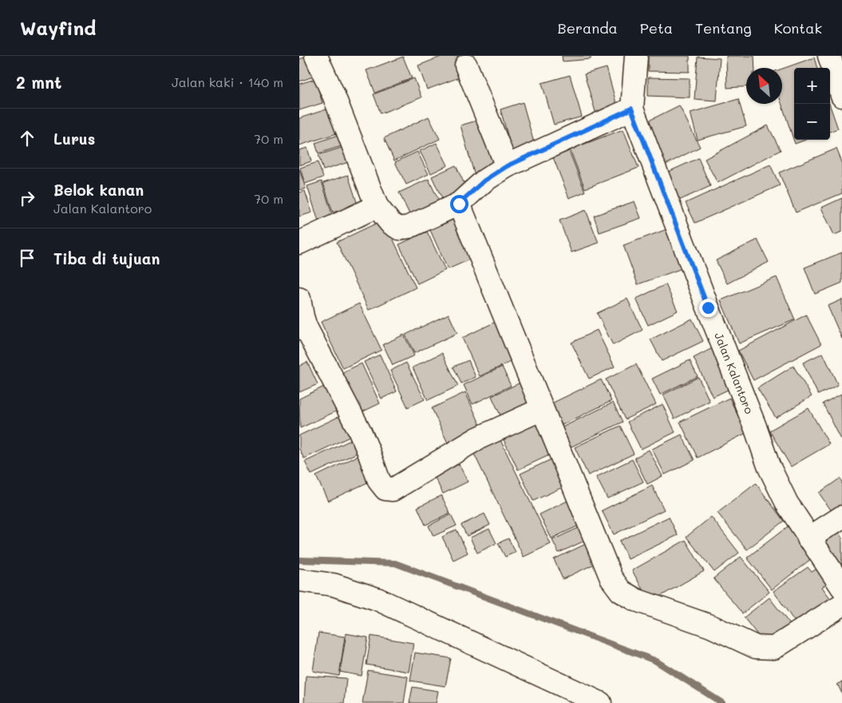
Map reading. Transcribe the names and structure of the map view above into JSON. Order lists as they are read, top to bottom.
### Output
{
  "streets": {
    "street": ["Jalan Kalantoro"]
  },
  "north": "top left",
  "page": {
    "header": "Wayfind",
    "nav": [
      "Beranda",
      "Peta",
      "Tentang",
      "Kontak"
    ],
    "heading": ["2 mnt", "Jalan kaki · 140 m"],
    "map_buttons": ["+", "−"],
    "list": [
      ["Lurus", "70 m"],
      ["Belok kanan", "Jalan Kalantoro", "70 m"],
      "Tiba di tujuan"
    ]
  }
}
